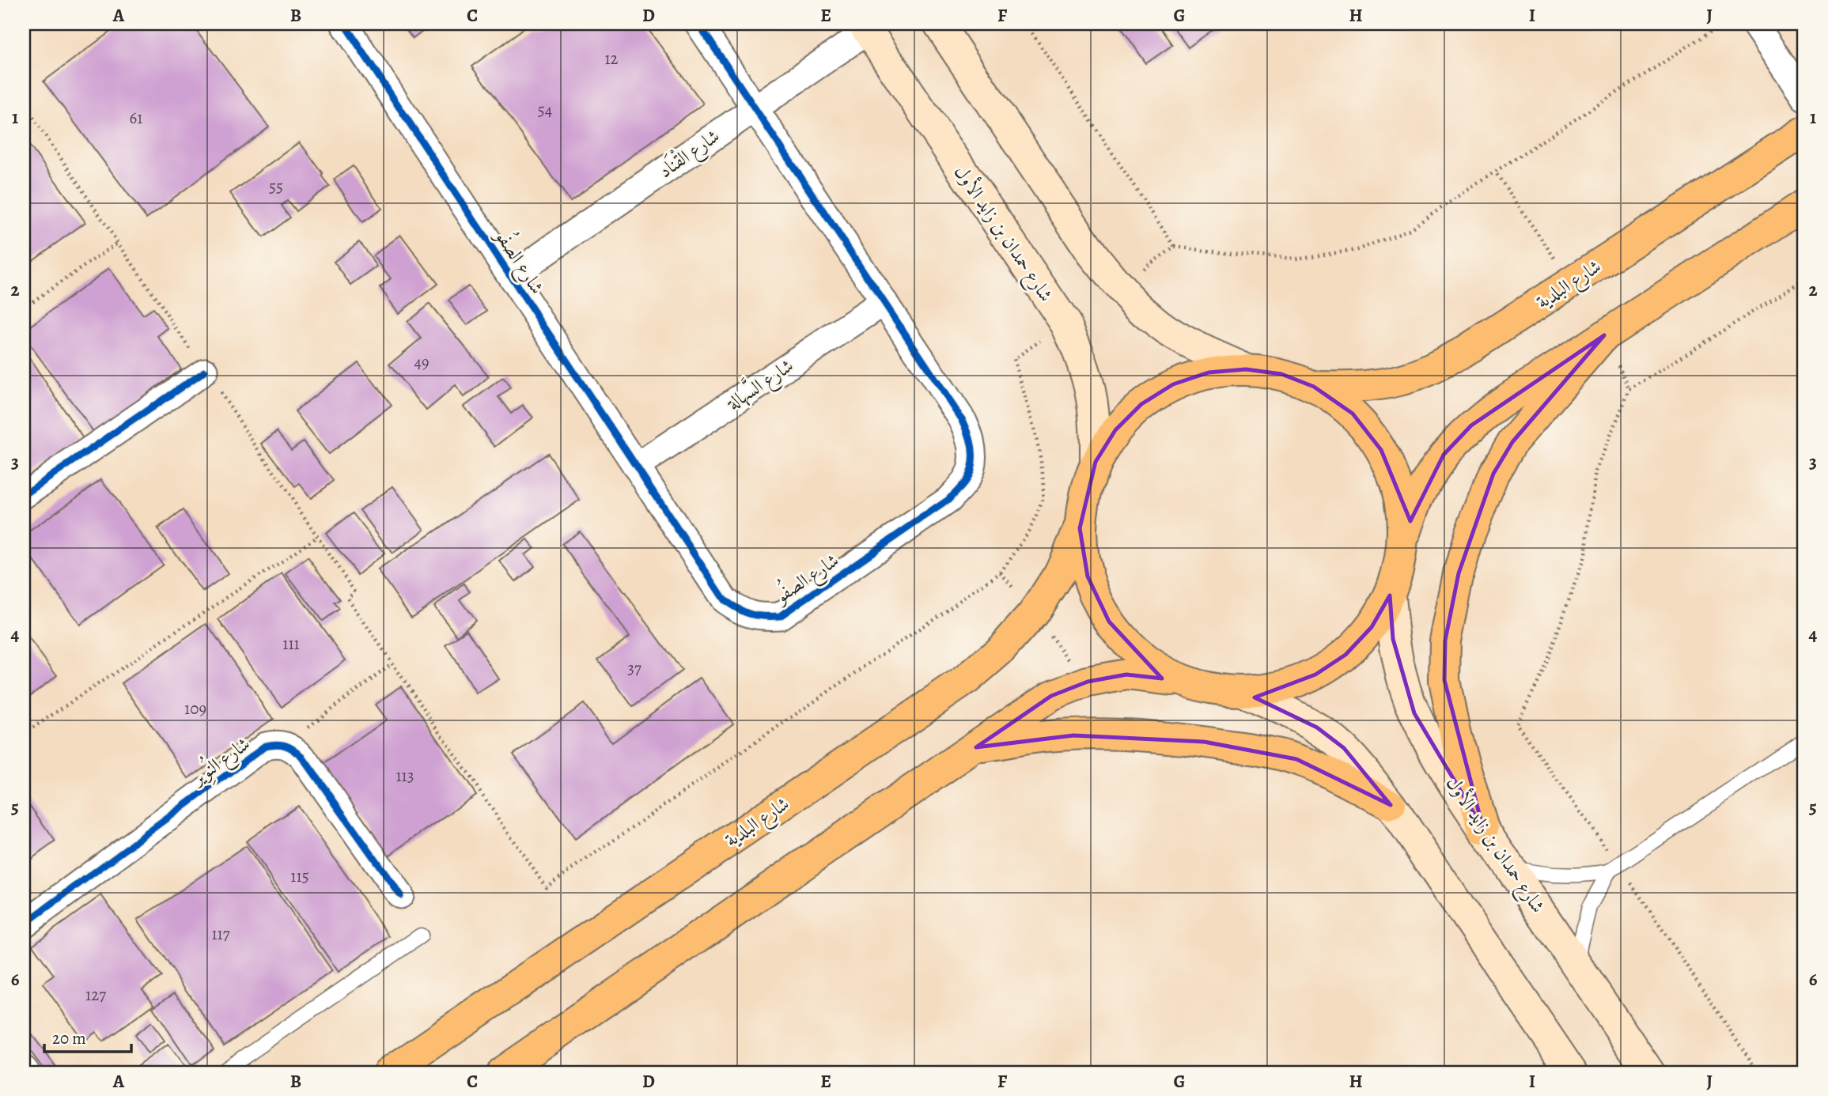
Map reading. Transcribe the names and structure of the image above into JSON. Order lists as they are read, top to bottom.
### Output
{
  "streets": {
    "main road": ["شارع حمدان بن زايد الأول", "شارع البلدية"],
    "street": [
      "شارع القْنَاد",
      "شارع الصفُو",
      "شارع السَّهالة",
      "شارع النُوِير"
    ]
  },
  "crossings": [
    ["شارع القْنَاد", "شارع حمدان بن زايد الأول"],
    ["شارع القْنَاد", "شارع الصفُو"],
    ["شارع الصفُو", "شارع السَّهالة"]
  ],
  "house_numbers": [
    "12",
    "54",
    "61",
    "55",
    "49",
    "111",
    "37",
    "109",
    "113",
    "115",
    "117",
    "127"
  ],
  "scale_bar": "20 m",
  "grid": {
    "columns": [
      "A",
      "B",
      "C",
      "D",
      "E",
      "F",
      "G",
      "H",
      "I",
      "J"
    ],
    "rows": [
      "1",
      "2",
      "3",
      "4",
      "5",
      "6"
    ]
  }
}
